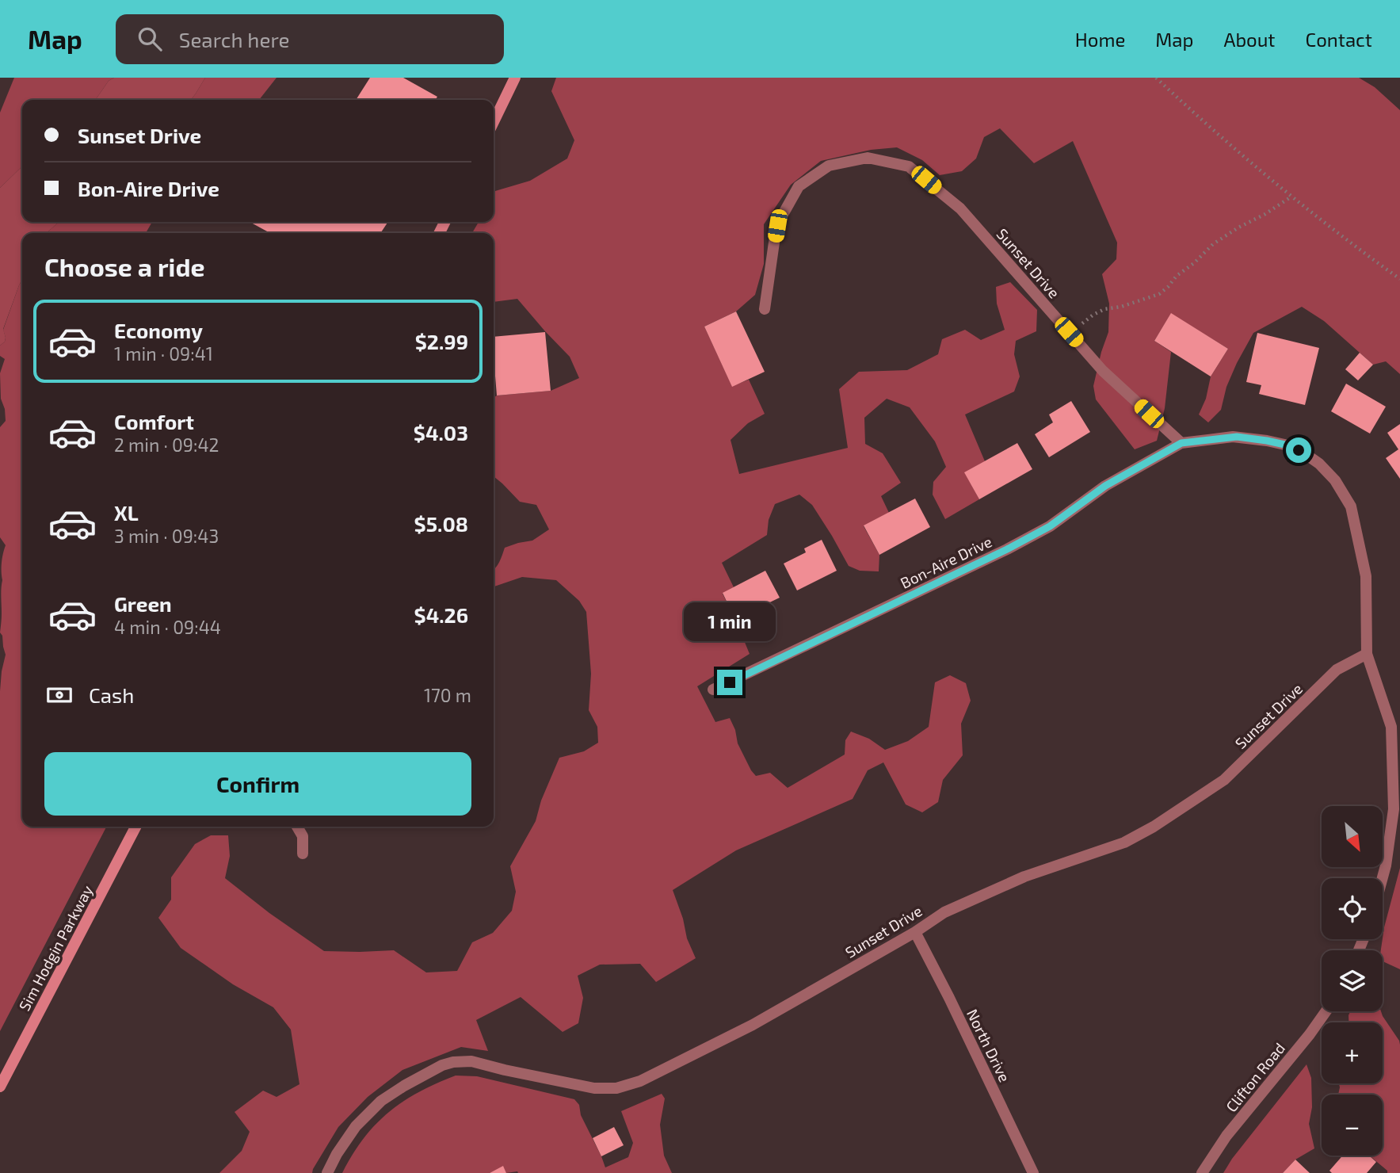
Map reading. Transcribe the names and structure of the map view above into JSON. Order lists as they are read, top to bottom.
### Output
{
  "streets": {
    "street": [
      "Sunset Drive",
      "Bon-Aire Drive",
      "Sim Hodgin Parkway",
      "North Drive",
      "Clifton Road"
    ]
  },
  "crossings": [
    ["Sunset Drive", "Bon-Aire Drive"],
    ["Sunset Drive", "North Drive"]
  ],
  "north": "bottom right",
  "page": {
    "header": "Map",
    "search": "Search here",
    "nav": [
      "Home",
      "Map",
      "About",
      "Contact"
    ],
    "banner": ["Sunset Drive", "Bon-Aire Drive"],
    "heading": "Choose a ride",
    "list": [
      {
        "name": "Economy",
        "note": "1 min · 09:41",
        "value": "$2.99"
      },
      {
        "name": "Comfort",
        "note": "2 min · 09:42",
        "value": "$4.03"
      },
      {
        "name": "XL",
        "note": "3 min · 09:43",
        "value": "$5.08"
      },
      {
        "name": "Green",
        "note": "4 min · 09:44",
        "value": "$4.26"
      }
    ],
    "bubble": "1 min",
    "pay": ["Cash", "170 m"],
    "buttons": "Confirm",
    "map_buttons": ["+", "−"]
  }
}
